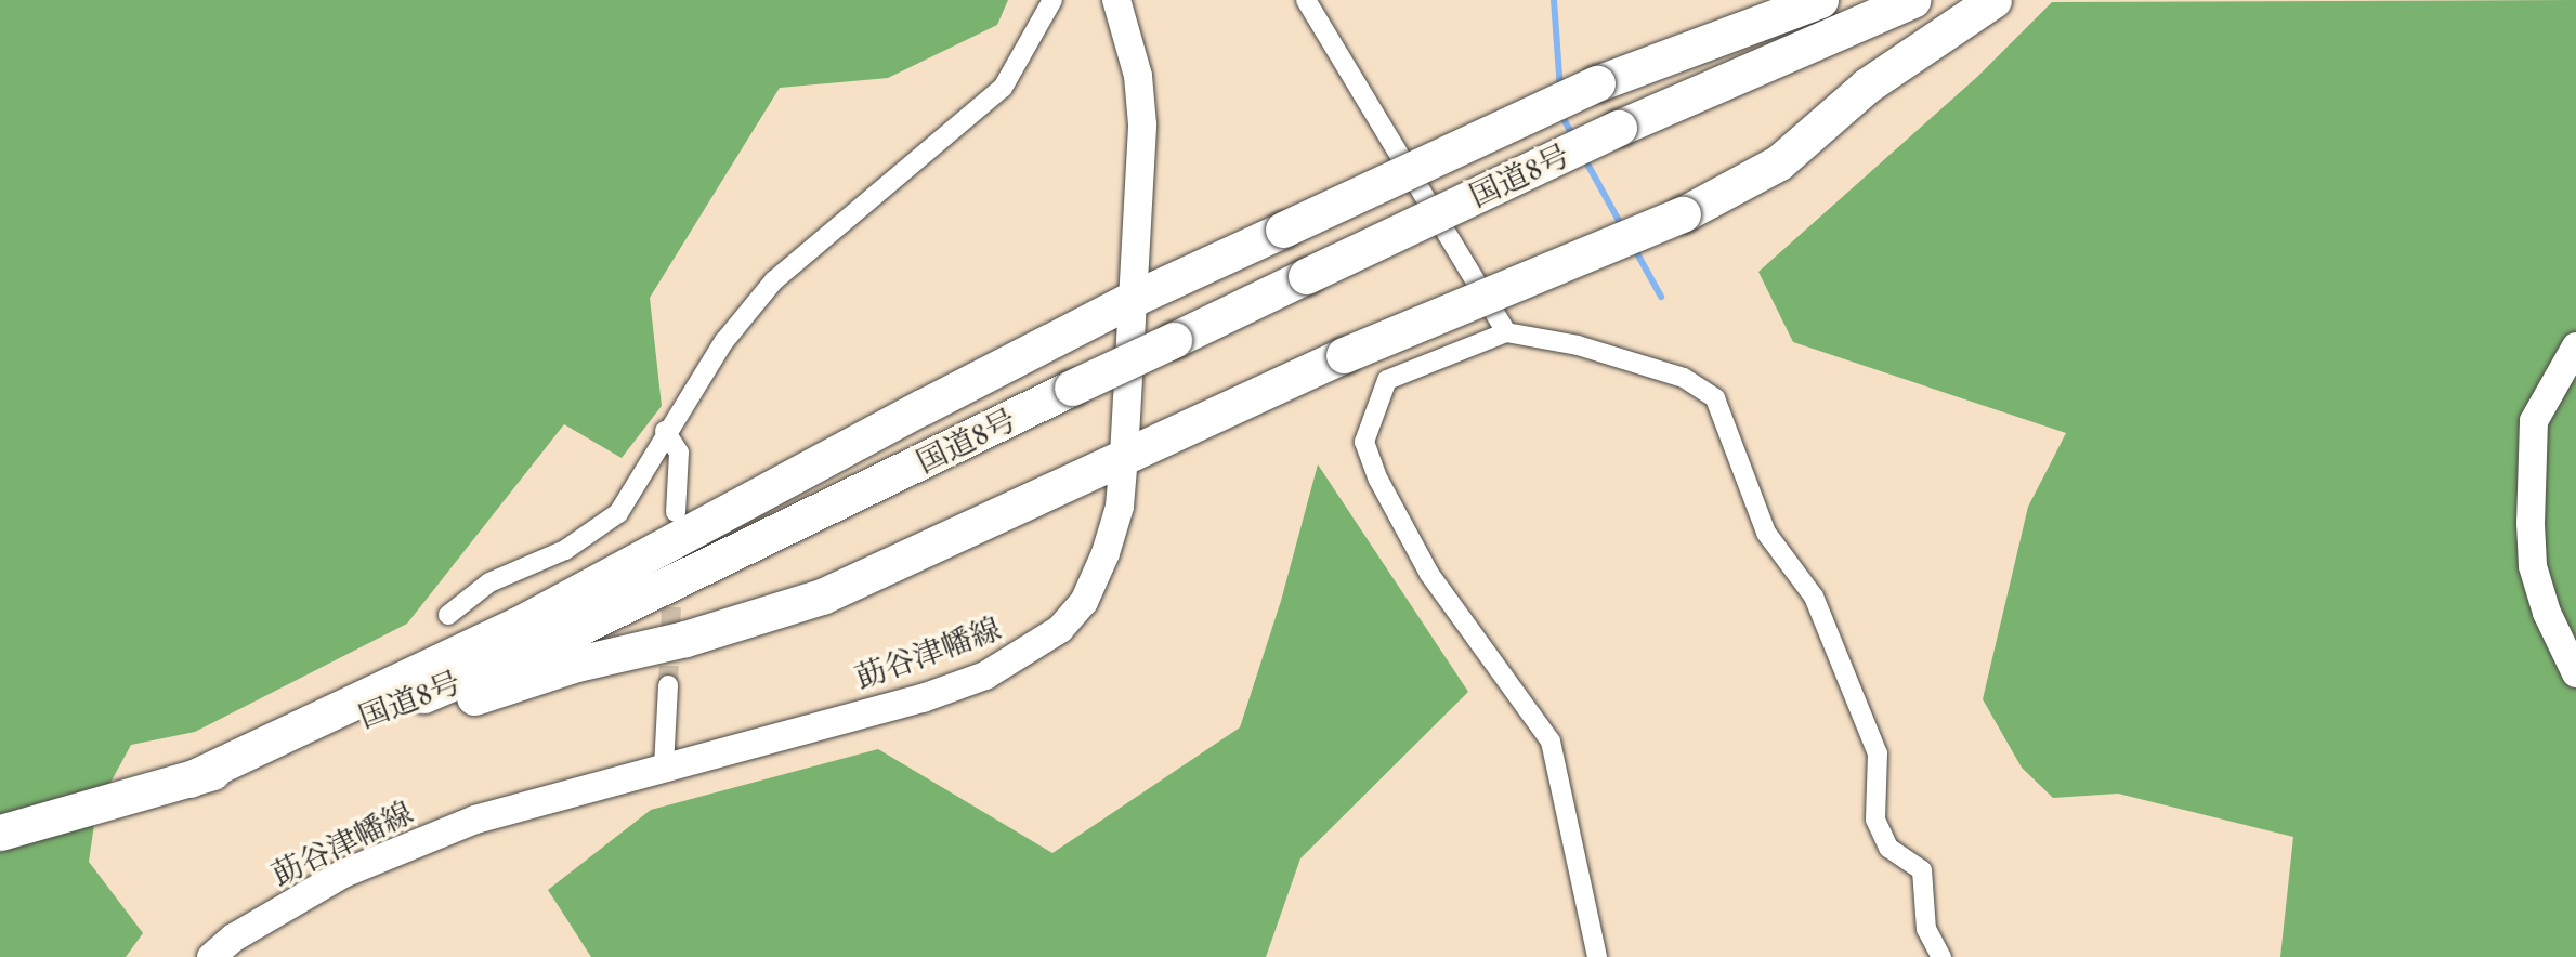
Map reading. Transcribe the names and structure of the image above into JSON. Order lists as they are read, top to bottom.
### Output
{
  "streets": {
    "highway": ["国道8号"],
    "main road": ["莇谷津幡線"]
  }
}
